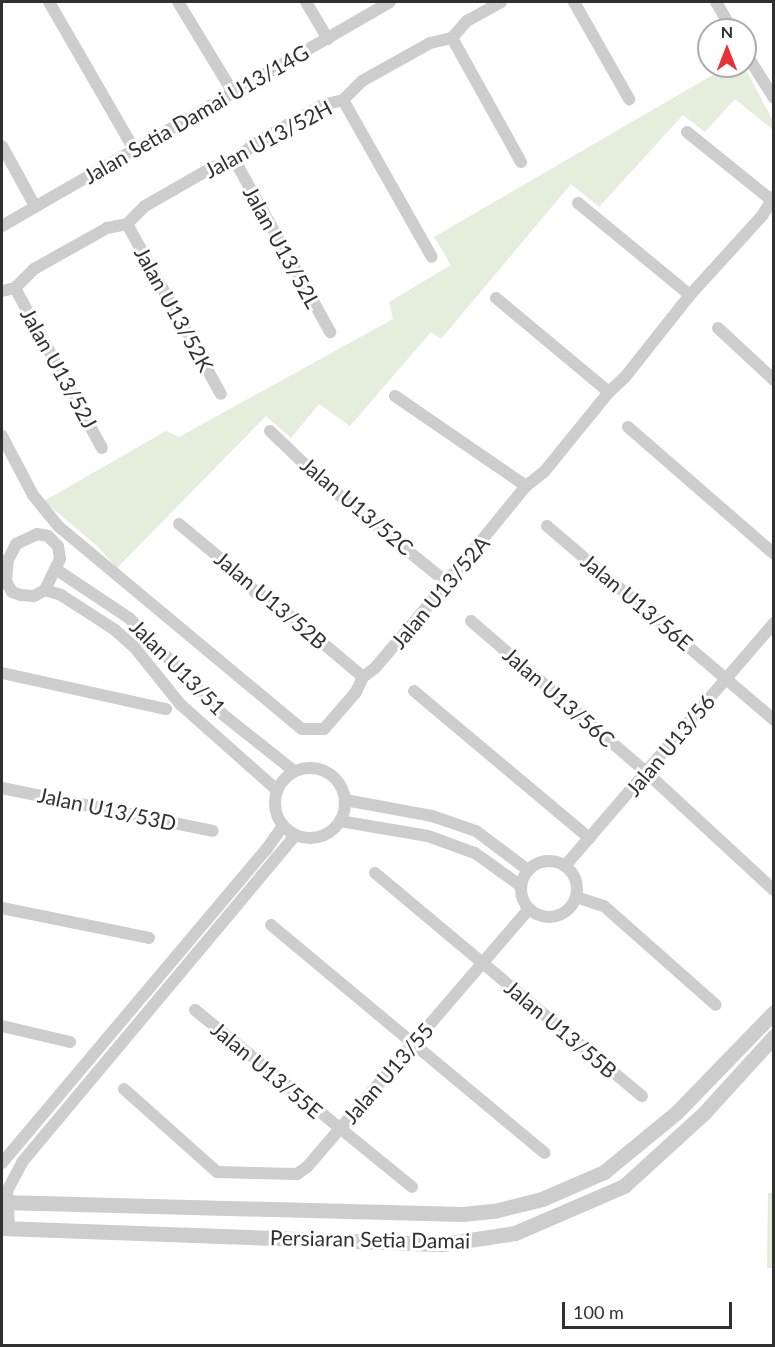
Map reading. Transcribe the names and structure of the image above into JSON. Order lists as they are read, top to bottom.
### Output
{
  "streets": {
    "street": [
      "Jalan Setia Damai U13/14G",
      "Jalan U13/52H",
      "Jalan U13/52L",
      "Jalan U13/52K",
      "Jalan U13/52J",
      "Jalan U13/52C",
      "Jalan U13/52A",
      "Jalan U13/52B",
      "Jalan U13/56E",
      "Jalan U13/51",
      "Jalan U13/56C",
      "Jalan U13/56",
      "Jalan U13/53D",
      "Jalan U13/55B",
      "Jalan U13/55E",
      "Jalan U13/55",
      "Persiaran Setia Damai"
    ]
  },
  "crossings": [
    ["Jalan U13/52H", "Jalan U13/52L"],
    ["Jalan U13/52H", "Jalan U13/52K"],
    ["Jalan U13/52H", "Jalan U13/52J"],
    ["Jalan U13/52C", "Jalan U13/52A"],
    ["Jalan U13/52A", "Jalan U13/52B"],
    ["Jalan U13/56E", "Jalan U13/56"],
    ["Jalan U13/56C", "Jalan U13/56"],
    ["Jalan U13/56", "Jalan U13/55"],
    ["Jalan U13/55B", "Jalan U13/55"],
    ["Jalan U13/55E", "Jalan U13/55"]
  ],
  "scale_bar": "100 m",
  "north": "top"
}
